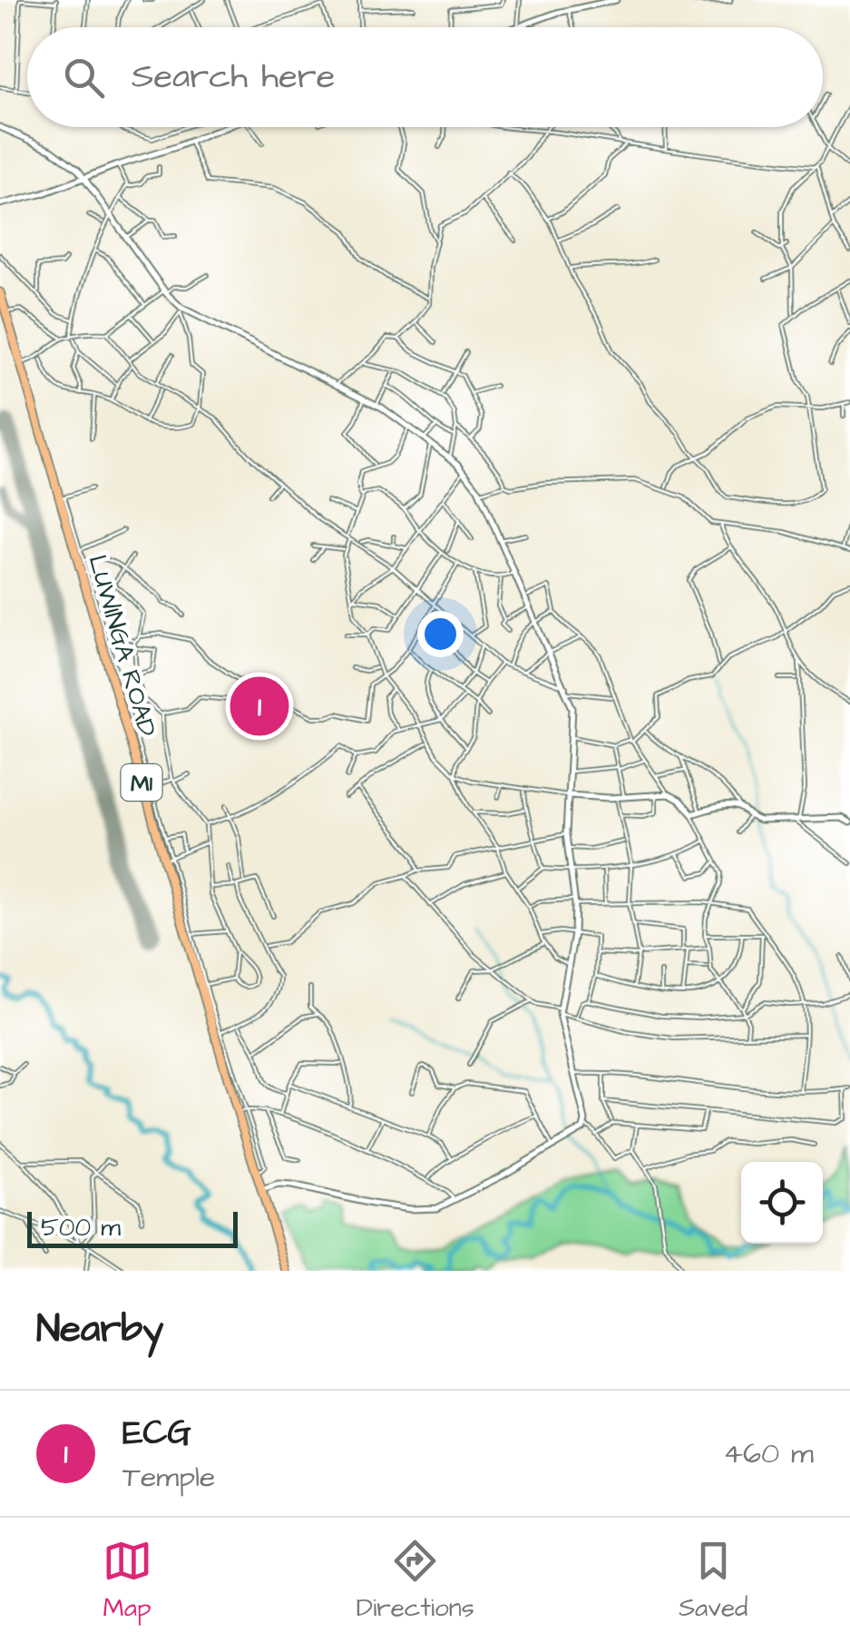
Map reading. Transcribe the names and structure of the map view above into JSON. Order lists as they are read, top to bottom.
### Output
{
  "streets": {
    "highway": ["LUWINGA ROAD", "M1"]
  },
  "scale_bar": "500 m",
  "page": {
    "search": "Search here",
    "pins": "1",
    "scale": "500 m",
    "heading": "Nearby",
    "list": [
      {
        "mark": "1",
        "name": "ECG",
        "note": "Temple",
        "value": "460 m"
      }
    ],
    "nav": ["Map", "Directions", "Saved"]
  }
}
